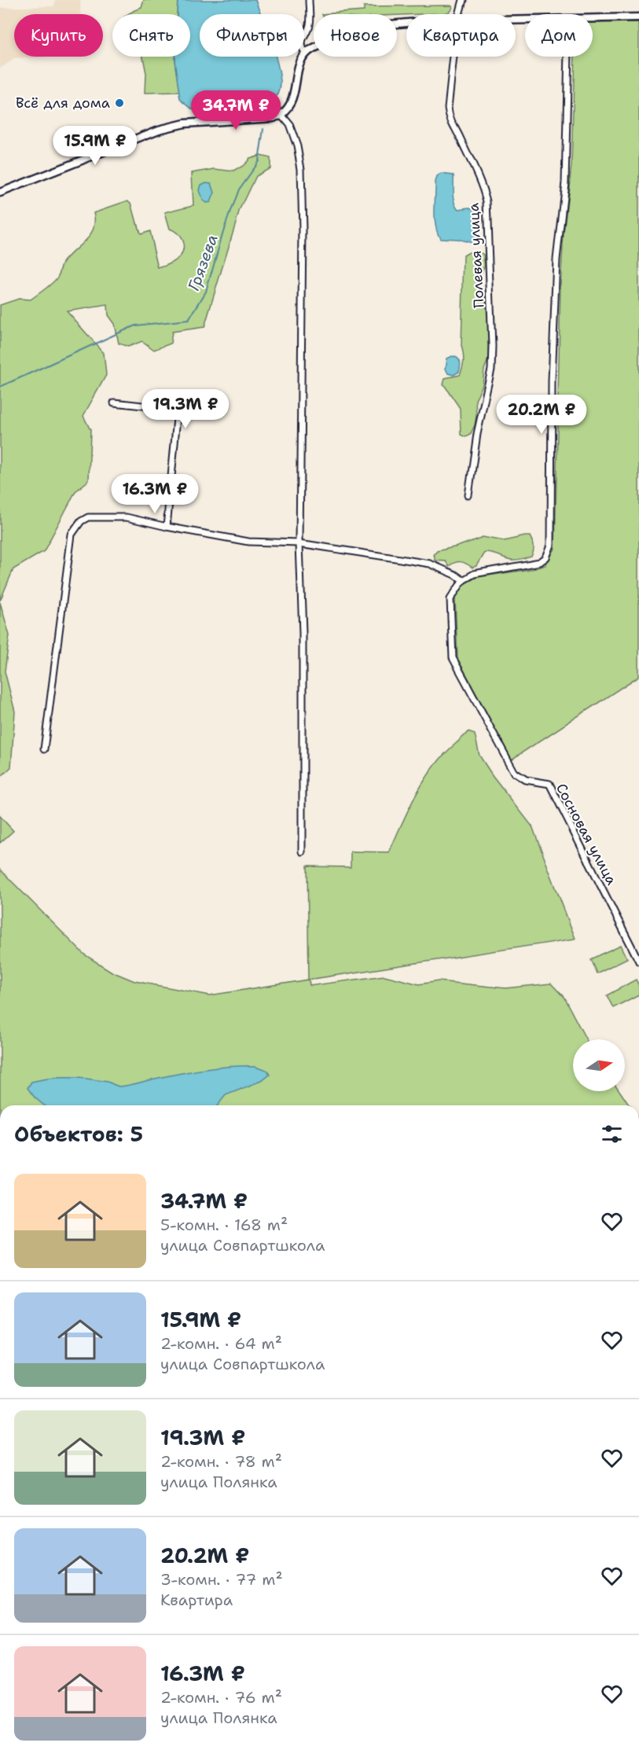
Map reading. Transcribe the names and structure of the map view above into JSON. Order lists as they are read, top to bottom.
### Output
{
  "streets": {
    "street": ["Полевая улица", "Сосновая улица"]
  },
  "water": ["Грязева"],
  "places": ["Всё для дома"],
  "north": "right",
  "page": {
    "chip": [
      "Купить",
      "Снять",
      "Фильтры",
      "Новое",
      "Квартира",
      "Дом"
    ],
    "price": [
      "34.7M ₽",
      "15.9M ₽",
      "19.3M ₽",
      "20.2M ₽",
      "16.3M ₽"
    ],
    "heading": "Объектов: 5",
    "list": [
      {
        "name": "34.7M ₽",
        "note": "5-комн. · 168 m² · улица Совпартшкола"
      },
      {
        "name": "15.9M ₽",
        "note": "2-комн. · 64 m² · улица Совпартшкола"
      },
      {
        "name": "19.3M ₽",
        "note": "2-комн. · 78 m² · улица Полянка"
      },
      {
        "name": "20.2M ₽",
        "note": "3-комн. · 77 m² · Квартира"
      },
      {
        "name": "16.3M ₽",
        "note": "2-комн. · 76 m² · улица Полянка"
      }
    ]
  }
}
